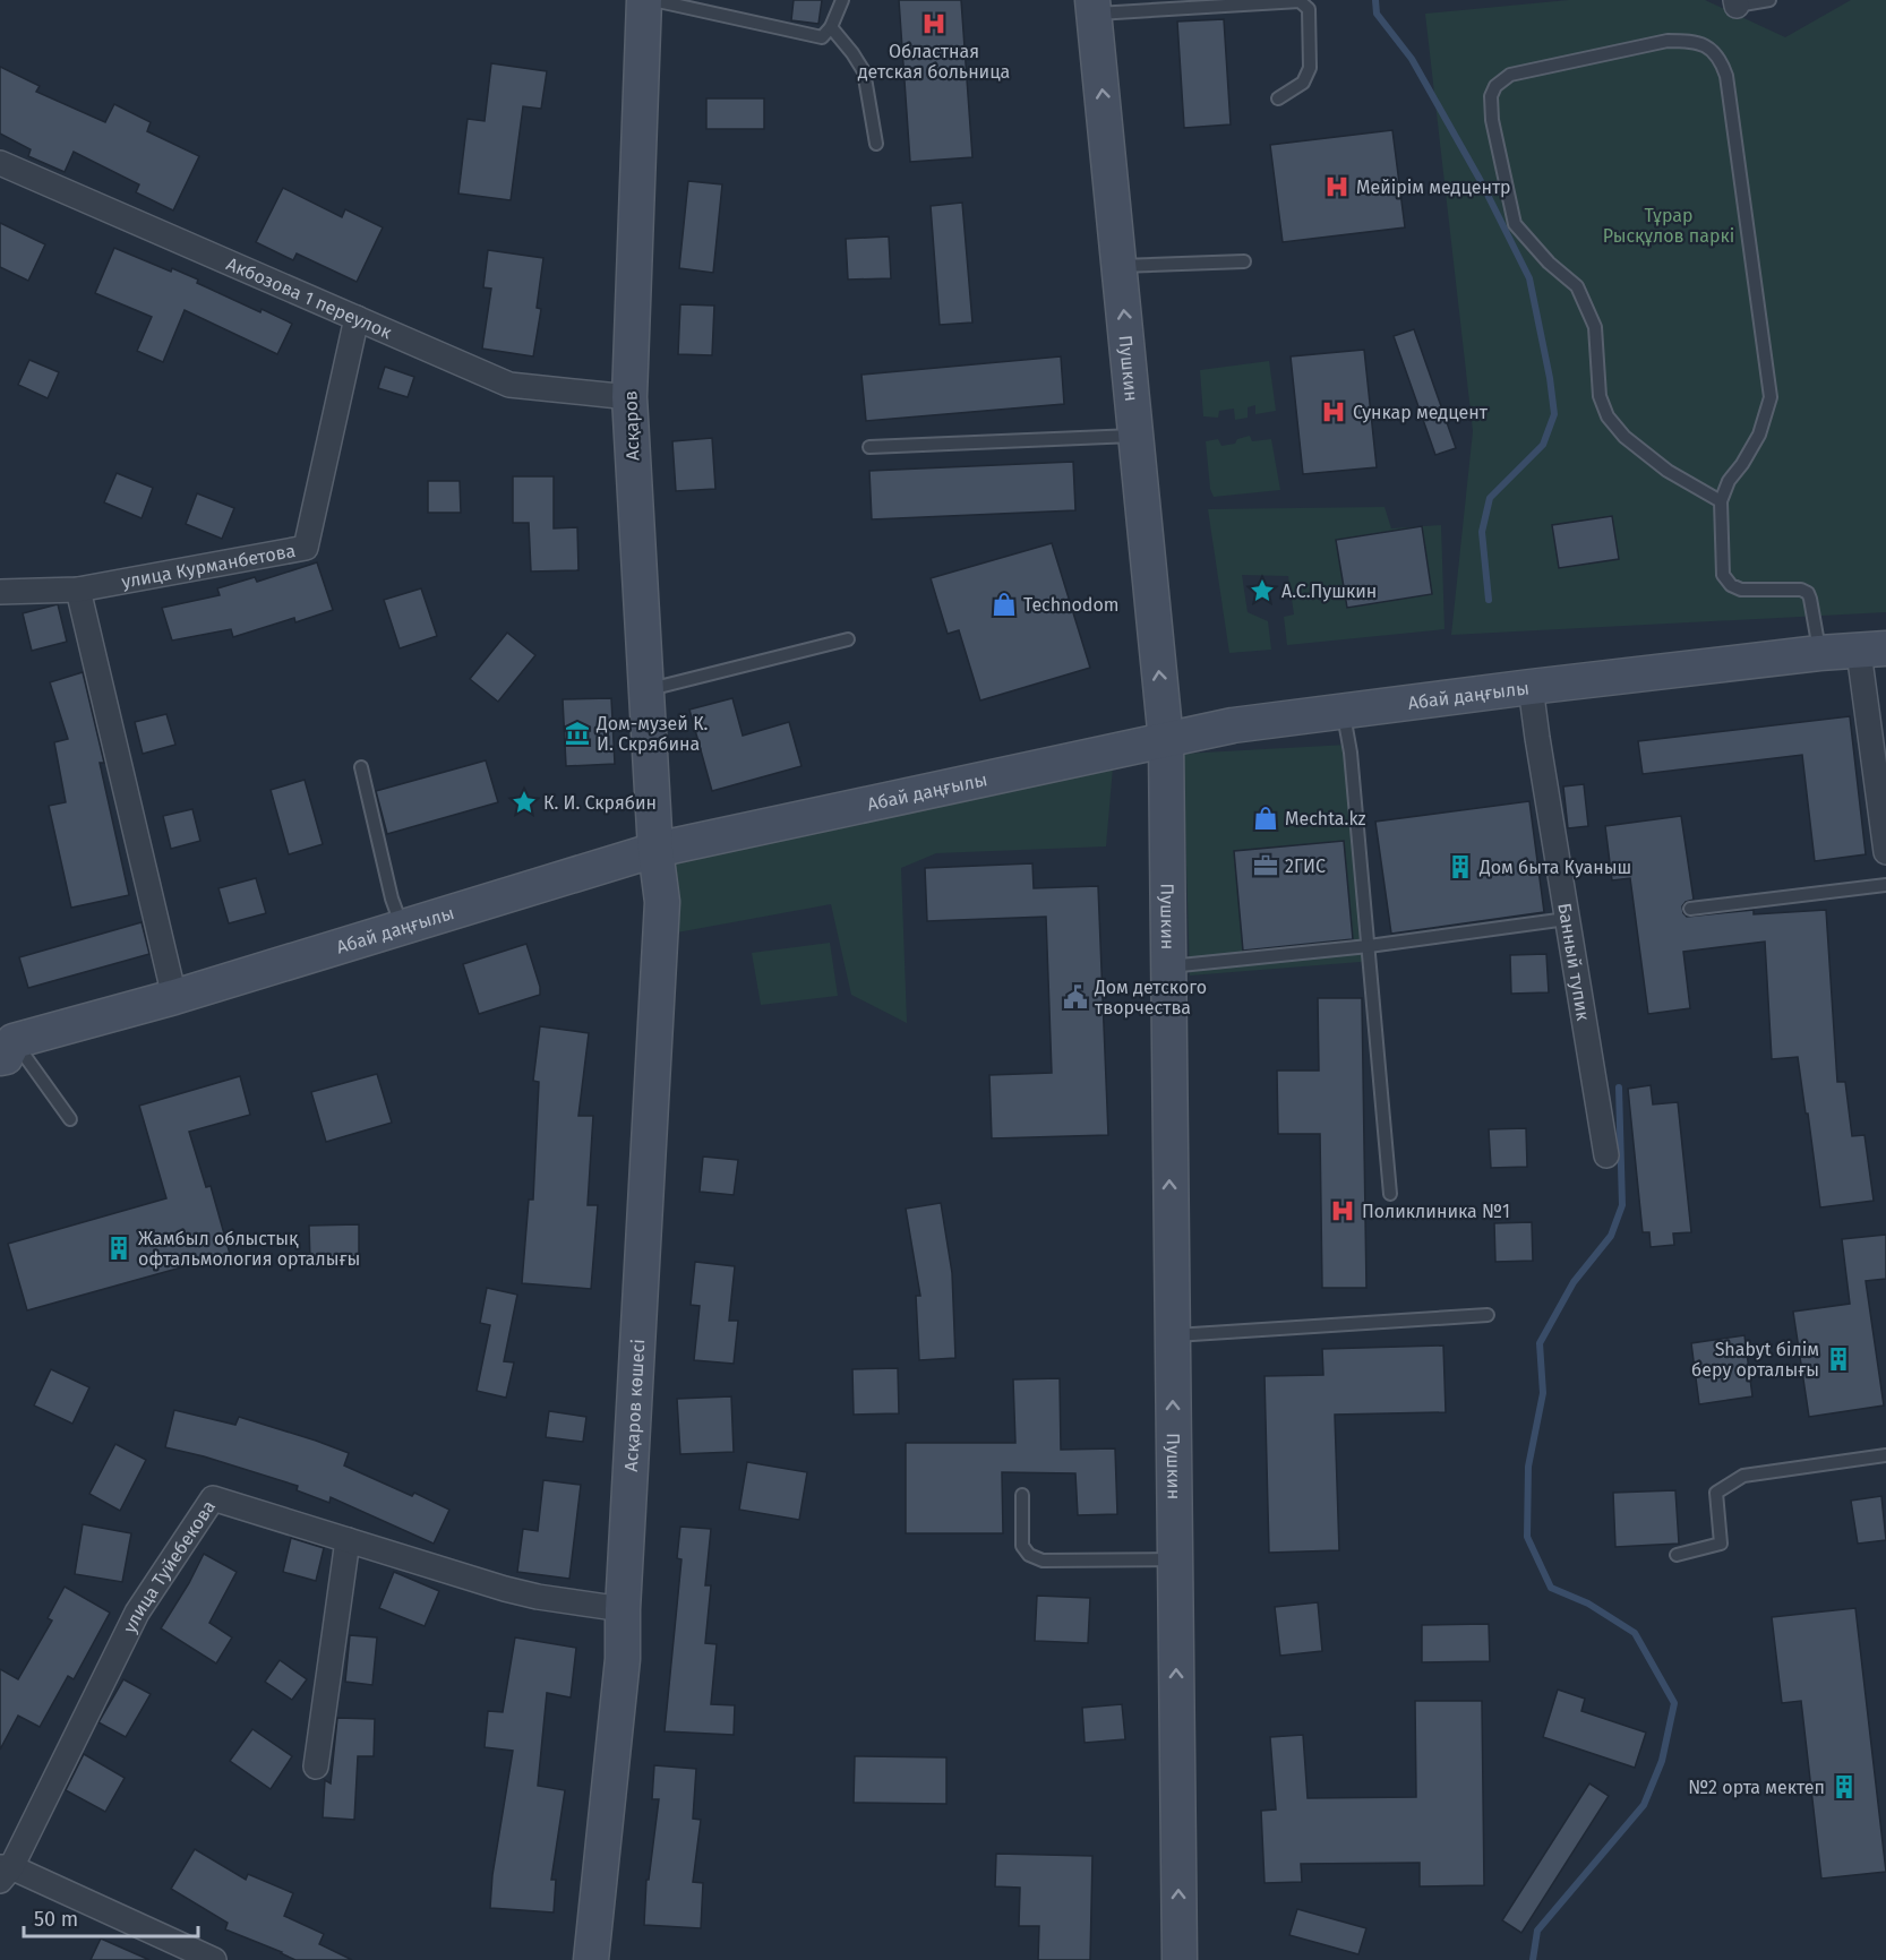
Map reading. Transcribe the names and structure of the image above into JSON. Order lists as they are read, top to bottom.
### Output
{
  "streets": {
    "main road": [
      "Пушкин",
      "Асқаров",
      "Абай даңғылы",
      "Асқаров көшесі"
    ],
    "street": [
      "Акбозова 1 переулок",
      "улица Курманбетова",
      "Банный тупик",
      "улица Туйебекова"
    ]
  },
  "crossings": [
    ["Акбозова 1 переулок", "Асқаров"],
    ["Акбозова 1 переулок", "улица Курманбетова"],
    ["Пушкин", "Абай даңғылы"],
    ["Асқаров", "Абай даңғылы"],
    ["Асқаров", "Асқаров көшесі"],
    ["Абай даңғылы", "Банный тупик"],
    ["Абай даңғылы", "Асқаров көшесі"],
    ["Асқаров көшесі", "улица Туйебекова"]
  ],
  "one_way": ["Пушкин"],
  "parks": ["Тұрар Рысқұлов паркі"],
  "places": {
    "hospital": [
      "Областная детская больница",
      "Мейірім медцентр",
      "Сункар медцент",
      "Поликлиника №1"
    ],
    "place": ["А.С.Пушкин", "К. И. Скрябин"],
    "shop": ["Technodom", "Mechta.kz"],
    "museum": ["Дом-музей К. И. Скрябина"],
    "office": ["2ГИС"],
    "building": [
      "Дом быта Куаныш",
      "Жамбыл облыстық офтальмология орталығы",
      "Shabyt білім беру орталығы",
      "№2 орта мектеп"
    ],
    "public building": ["Дом детского творчества"]
  },
  "scale_bar": "50 m"
}
